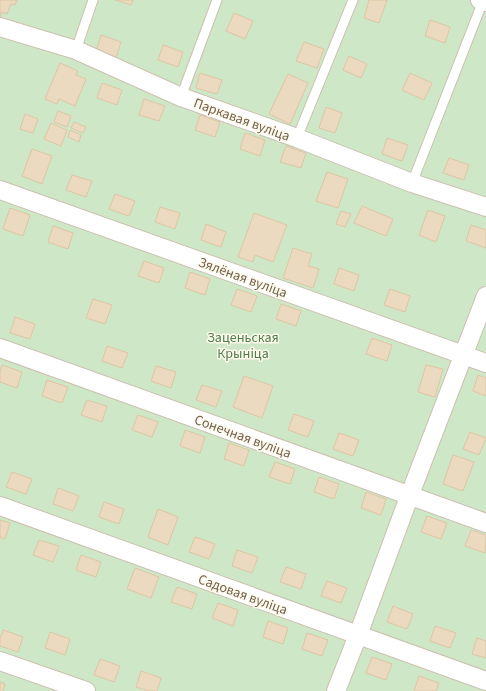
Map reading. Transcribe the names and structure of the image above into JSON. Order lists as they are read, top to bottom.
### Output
{
  "streets": {
    "street": [
      "Паркавая вуліца",
      "Зялёная вуліца",
      "Сонечная вуліца",
      "Садовая вуліца"
    ]
  },
  "parks": ["Заценьская Крыніца"]
}
